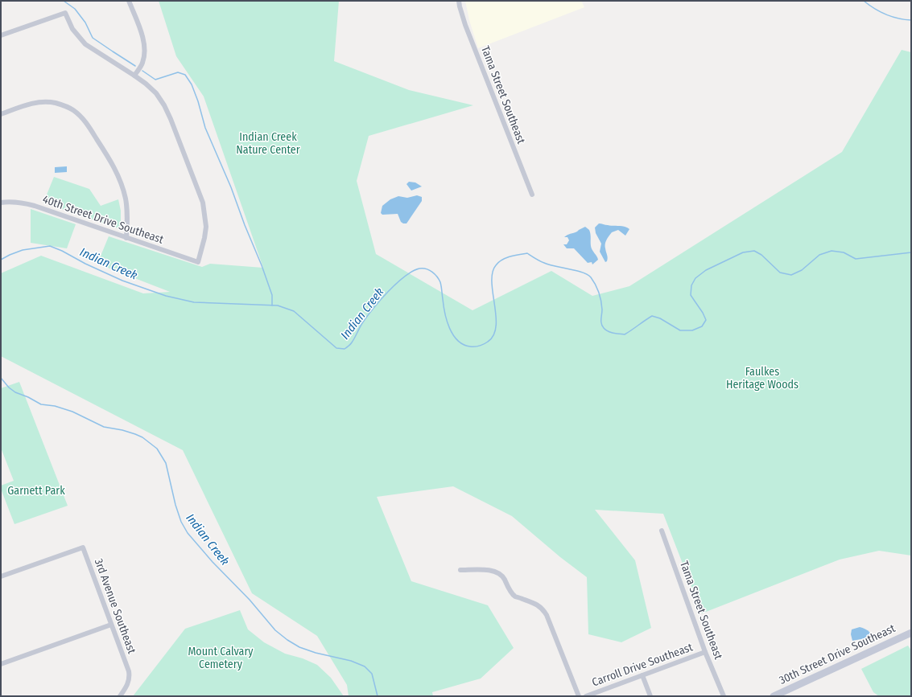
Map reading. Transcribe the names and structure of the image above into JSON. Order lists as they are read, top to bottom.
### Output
{
  "streets": {
    "main road": ["30th Street Drive Southeast"],
    "street": [
      "Tama Street Southeast",
      "40th Street Drive Southeast",
      "3rd Avenue Southeast",
      "Carroll Drive Southeast"
    ]
  },
  "crossings": [
    ["Tama Street Southeast", "Carroll Drive Southeast"]
  ],
  "water": ["Indian Creek"],
  "parks": [
    "Indian Creek Nature Center",
    "Faulkes Heritage Woods",
    "Garnett Park",
    "Mount Calvary Cemetery"
  ]
}
